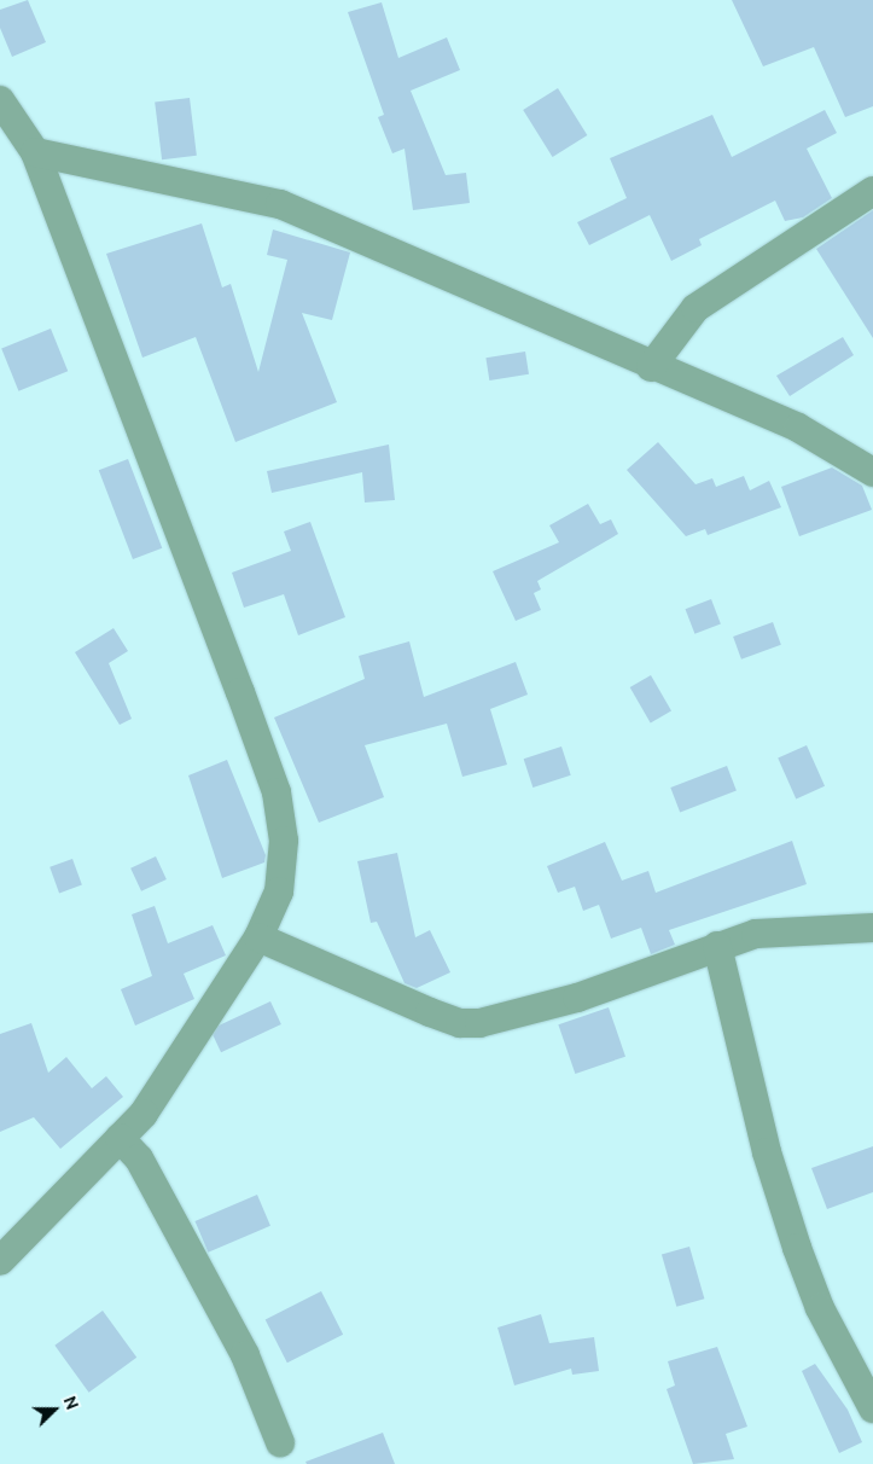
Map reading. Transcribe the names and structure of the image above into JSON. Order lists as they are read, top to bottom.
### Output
{
  "north": "right"
}
